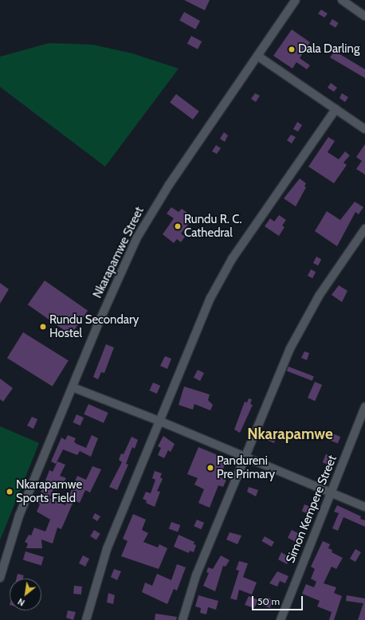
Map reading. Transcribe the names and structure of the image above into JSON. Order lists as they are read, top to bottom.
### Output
{
  "streets": {
    "street": ["Nkarapamwe Street", "Simon Kempere Street"]
  },
  "districts": ["Nkarapamwe"],
  "places": [
    "Dala Darling",
    "Rundu R. C. Cathedral",
    "Rundu Secondary Hostel",
    "Pandureni Pre Primary",
    "Nkarapamwe Sports Field"
  ],
  "scale_bar": "50 m",
  "north": "bottom left"
}
